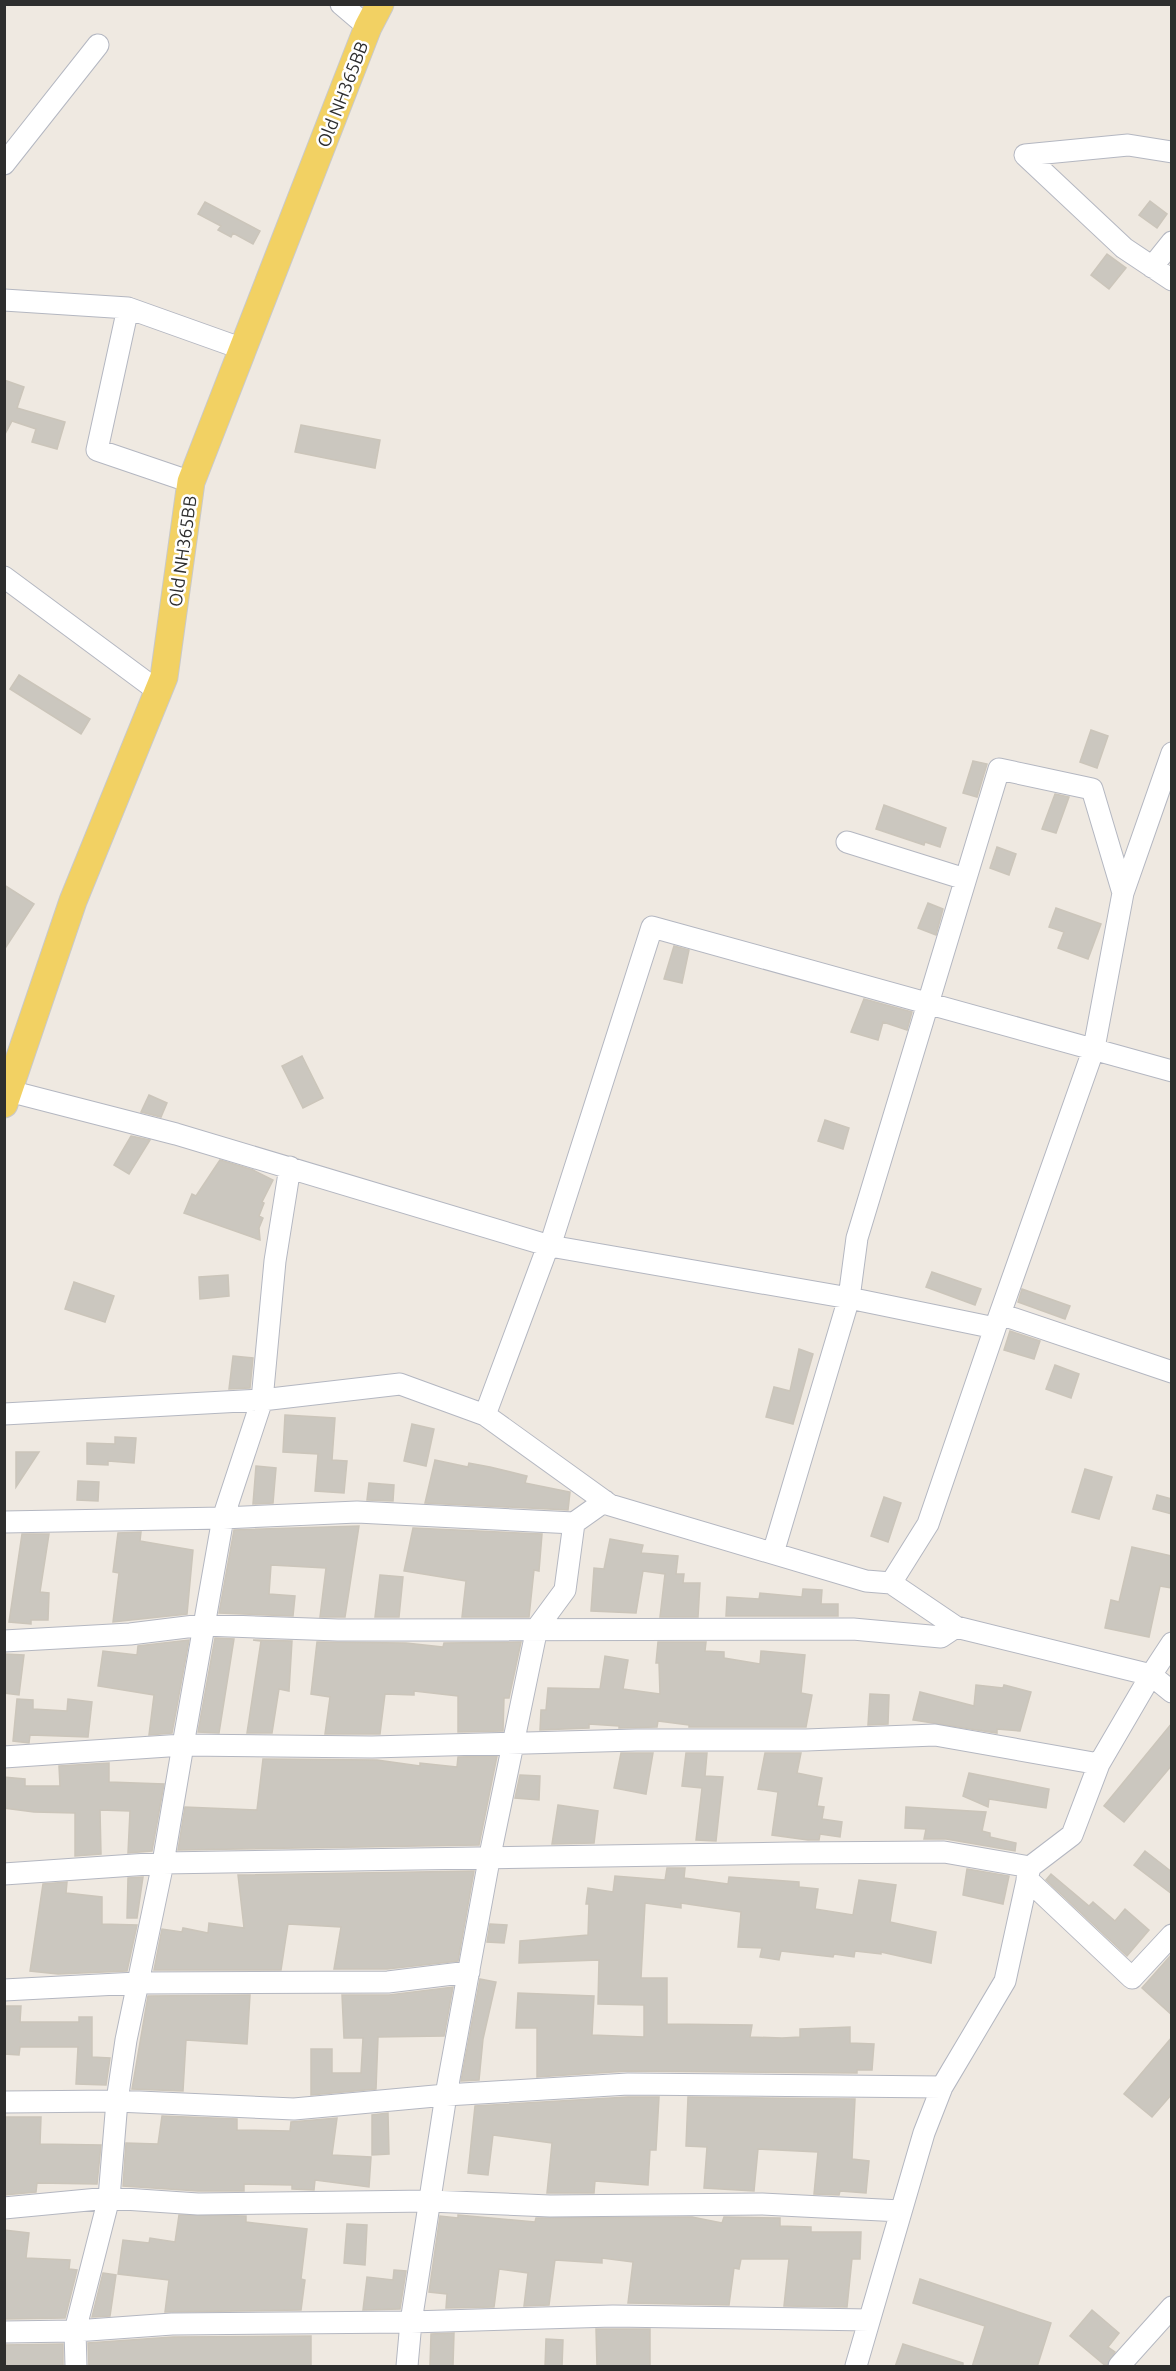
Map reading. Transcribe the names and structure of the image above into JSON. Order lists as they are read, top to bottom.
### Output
{
  "streets": {
    "main road": ["Old NH365BB"]
  }
}
